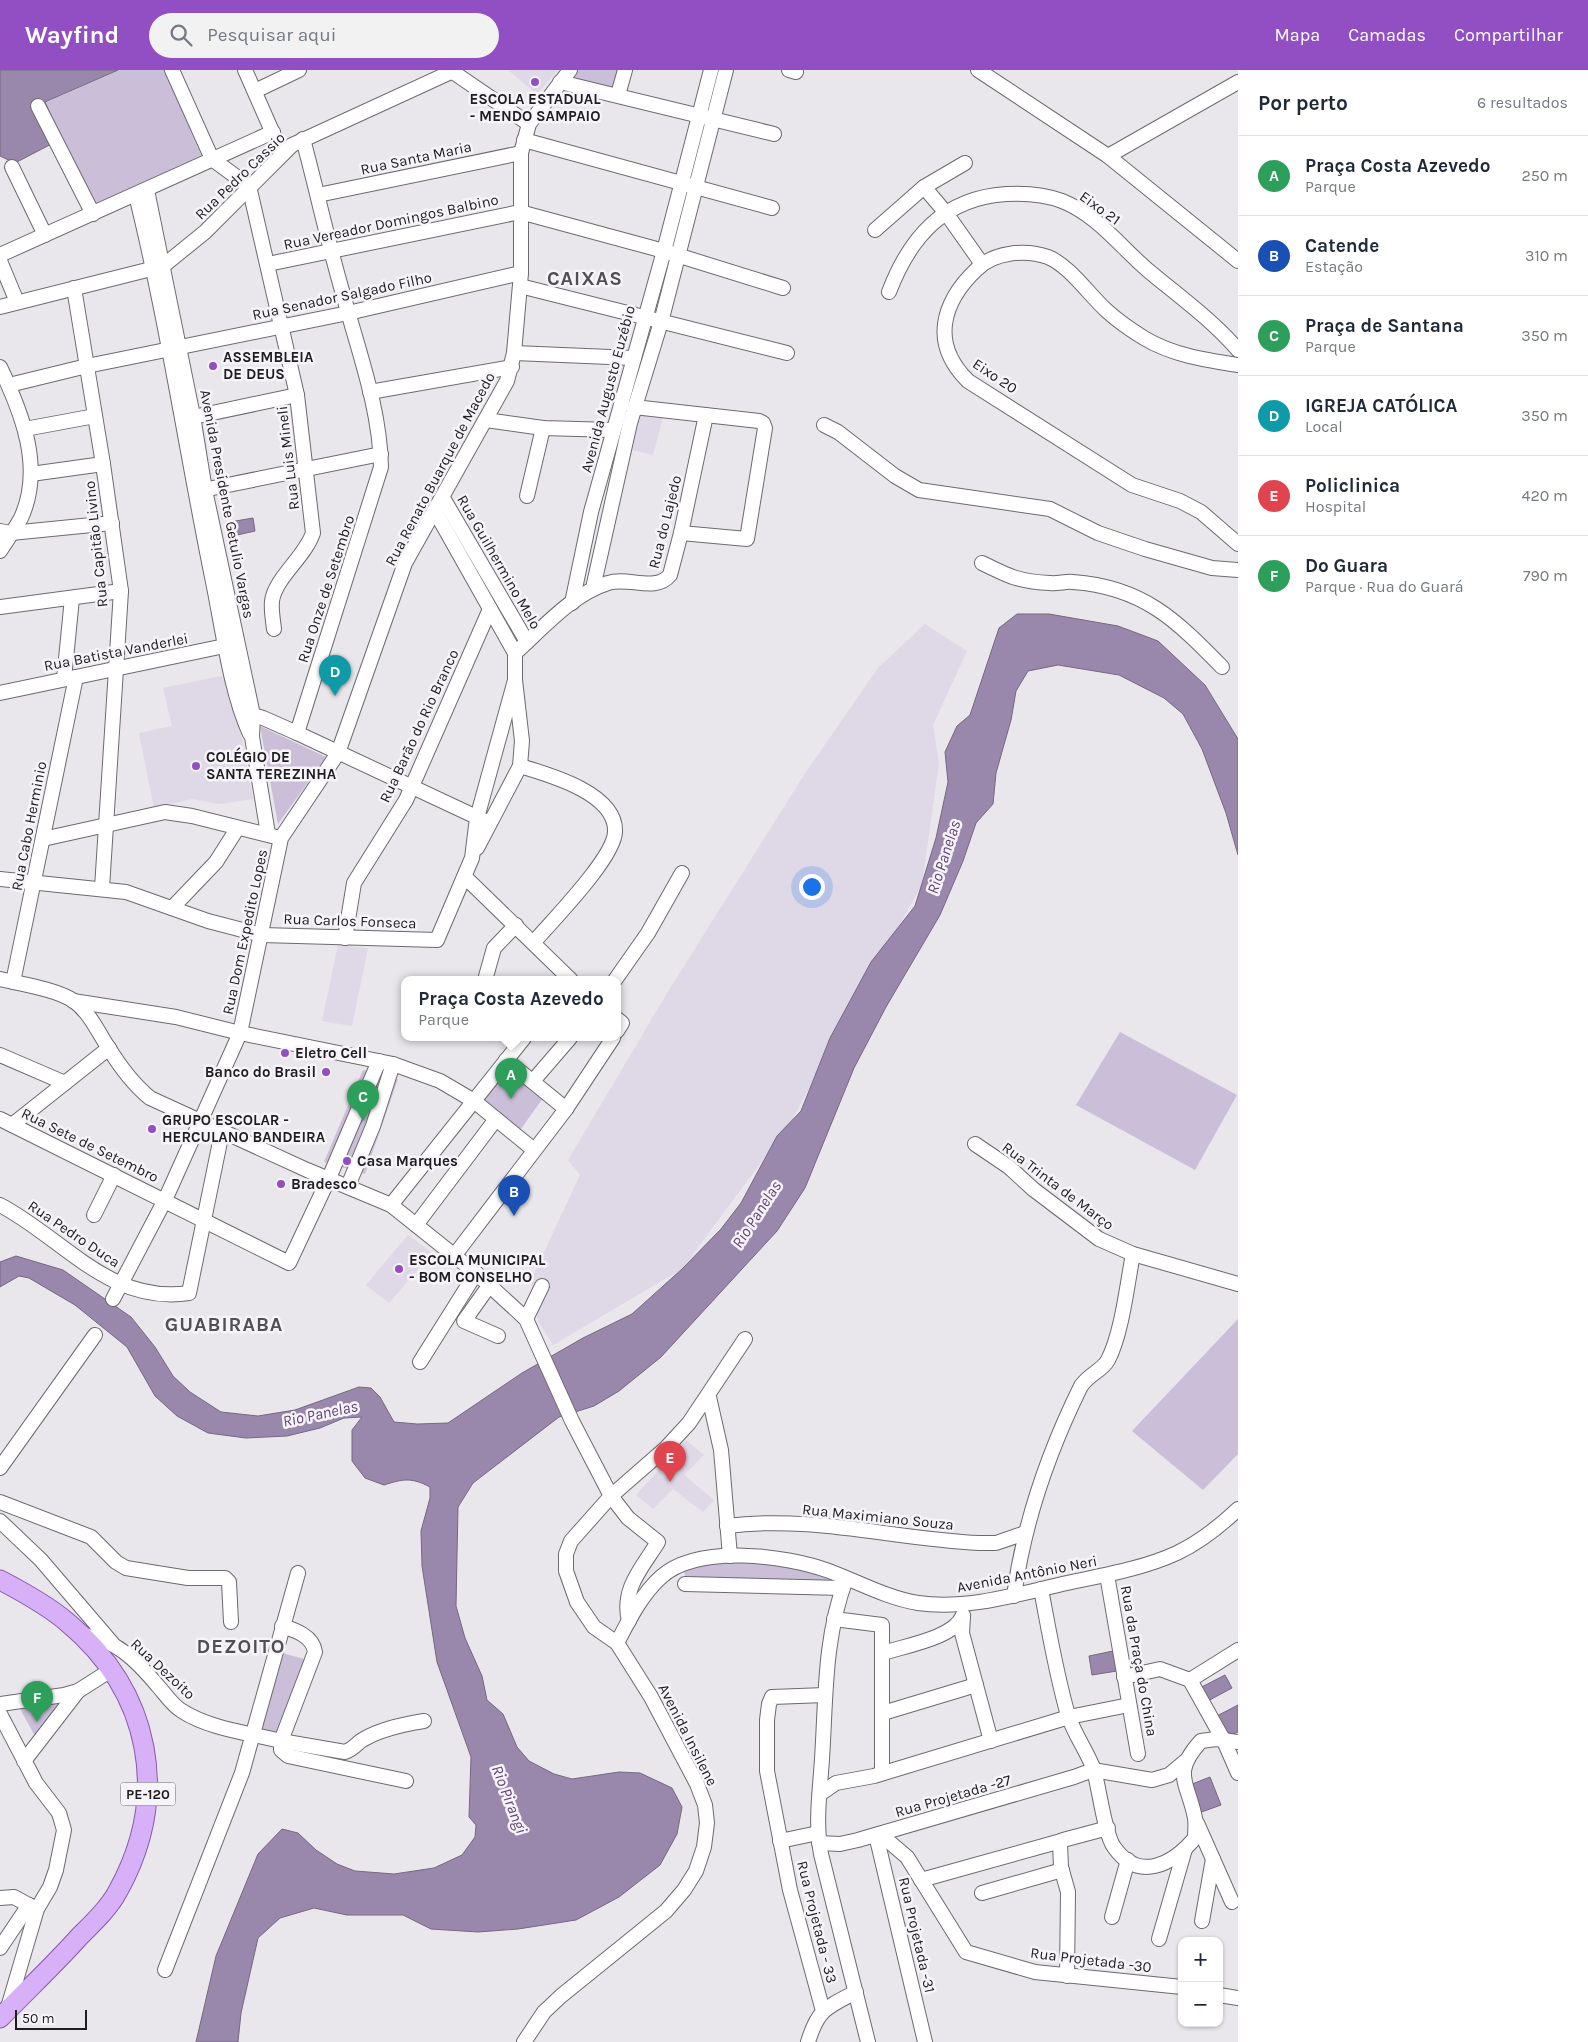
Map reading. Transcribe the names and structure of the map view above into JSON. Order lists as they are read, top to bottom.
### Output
{
  "streets": {
    "main road": ["PE-120"],
    "street": [
      "Rua Santa Maria",
      "Rua Pedro Cassio",
      "Eixo 21",
      "Rua Vereador Domingos Balbino",
      "Rua Senador Salgado Filho",
      "Eixo 20",
      "Avenida Augusto Euzébio",
      "Rua Luis Mineli",
      "Rua Renato Buarque de Macedo",
      "Avenida Presidente Getulio Vargas",
      "Rua do Lajedo",
      "Rua Capitão Livino",
      "Rua Guilhermino Melo",
      "Rua Onze de Setembro",
      "Rua Batista Vanderlei",
      "Rua Barão do Rio Branco",
      "Rua Cabo Herminio",
      "Rua Carlos Fonseca",
      "Rua Dom Expedito Lopes",
      "Rua Sete de Setembro",
      "Rua Trinta de Março",
      "Rua Pedro Duca",
      "Rua Maximiano Souza",
      "Avenida Antônio Neri",
      "Rua da Praça do China",
      "Rua Dezoito",
      "Avenida Insilene",
      "Rua Projetada -27",
      "Rua Projetada - 33",
      "Rua Projetada -31",
      "Rua Projetada -30"
    ]
  },
  "crossings": [
    ["Rua Santa Maria", "Rua Renato Buarque de Macedo"],
    ["Rua Santa Maria", "Rua Onze de Setembro"],
    ["Rua Pedro Cassio", "Rua Luis Mineli"],
    ["Rua Pedro Cassio", "Rua Renato Buarque de Macedo"],
    ["Rua Pedro Cassio", "Avenida Presidente Getulio Vargas"],
    ["Rua Pedro Cassio", "Rua Onze de Setembro"],
    ["Rua Vereador Domingos Balbino", "Rua Luis Mineli"],
    ["Rua Vereador Domingos Balbino", "Rua Renato Buarque de Macedo"],
    ["Rua Vereador Domingos Balbino", "Rua Onze de Setembro"],
    ["Rua Senador Salgado Filho", "Rua Luis Mineli"],
    ["Rua Senador Salgado Filho", "Rua Renato Buarque de Macedo"],
    ["Rua Senador Salgado Filho", "Avenida Presidente Getulio Vargas"],
    ["Rua Senador Salgado Filho", "Rua Capitão Livino"],
    ["Rua Senador Salgado Filho", "Rua Onze de Setembro"],
    ["Avenida Augusto Euzébio", "Rua do Lajedo"],
    ["Rua Renato Buarque de Macedo", "Avenida Presidente Getulio Vargas"],
    ["Rua Renato Buarque de Macedo", "Rua Guilhermino Melo"],
    ["Rua Renato Buarque de Macedo", "Rua Dom Expedito Lopes"],
    ["Avenida Presidente Getulio Vargas", "Rua Batista Vanderlei"],
    ["Avenida Presidente Getulio Vargas", "Rua Dom Expedito Lopes"],
    ["Rua do Lajedo", "Rua Guilhermino Melo"],
    ["Rua Capitão Livino", "Rua Batista Vanderlei"],
    ["Rua Capitão Livino", "Rua Carlos Fonseca"],
    ["Rua Batista Vanderlei", "Rua Cabo Herminio"],
    ["Rua Barão do Rio Branco", "Rua Carlos Fonseca"],
    ["Rua Cabo Herminio", "Rua Carlos Fonseca"],
    ["Rua Carlos Fonseca", "Rua Dom Expedito Lopes"],
    ["Rua Dom Expedito Lopes", "Rua Sete de Setembro"],
    ["Rua Dom Expedito Lopes", "Rua Pedro Duca"],
    ["Rua Sete de Setembro", "Rua Pedro Duca"],
    ["Avenida Antônio Neri", "Rua da Praça do China"],
    ["Avenida Antônio Neri", "Avenida Insilene"],
    ["Rua Dezoito", "PE-120"],
    ["Rua Projetada -27", "Rua Projetada - 33"],
    ["Rua Projetada -27", "Rua Projetada -31"],
    ["Rua Projetada -27", "Rua Projetada -30"],
    ["Rua Projetada -31", "Rua Projetada -30"]
  ],
  "districts": ["CAIXAS", "GUABIRABA", "DEZOITO"],
  "water": ["Rio Panelas", "Rio Pirangi"],
  "places": [
    "ESCOLA ESTADUAL - MENDO SAMPAIO",
    "ASSEMBLEIA DE DEUS",
    "COLÉGIO DE SANTA TEREZINHA",
    "Eletro Cell",
    "Banco do Brasil",
    "GRUPO ESCOLAR - HERCULANO BANDEIRA",
    "Casa Marques",
    "Bradesco",
    "ESCOLA MUNICIPAL - BOM CONSELHO"
  ],
  "scale_bar": "50 m",
  "page": {
    "header": "Wayfind",
    "search": "Pesquisar aqui",
    "nav": ["Mapa", "Camadas", "Compartilhar"],
    "heading": ["Por perto", "6 resultados"],
    "list": [
      {
        "mark": "A",
        "name": "Praça Costa Azevedo",
        "note": "Parque",
        "value": "250 m"
      },
      {
        "mark": "B",
        "name": "Catende",
        "note": "Estação",
        "value": "310 m"
      },
      {
        "mark": "C",
        "name": "Praça de Santana",
        "note": "Parque",
        "value": "350 m"
      },
      {
        "mark": "D",
        "name": "IGREJA CATÓLICA",
        "note": "Local",
        "value": "350 m"
      },
      {
        "mark": "E",
        "name": "Policlinica",
        "note": "Hospital",
        "value": "420 m"
      },
      {
        "mark": "F",
        "name": "Do Guara",
        "note": "Parque · Rua do Guará",
        "value": "790 m"
      }
    ],
    "pins": [
      "D",
      "A",
      "C",
      "B",
      "E",
      "F"
    ],
    "popup": ["Praça Costa Azevedo", "Parque"],
    "map_buttons": ["+", "−"],
    "scale": "50 m"
  }
}
